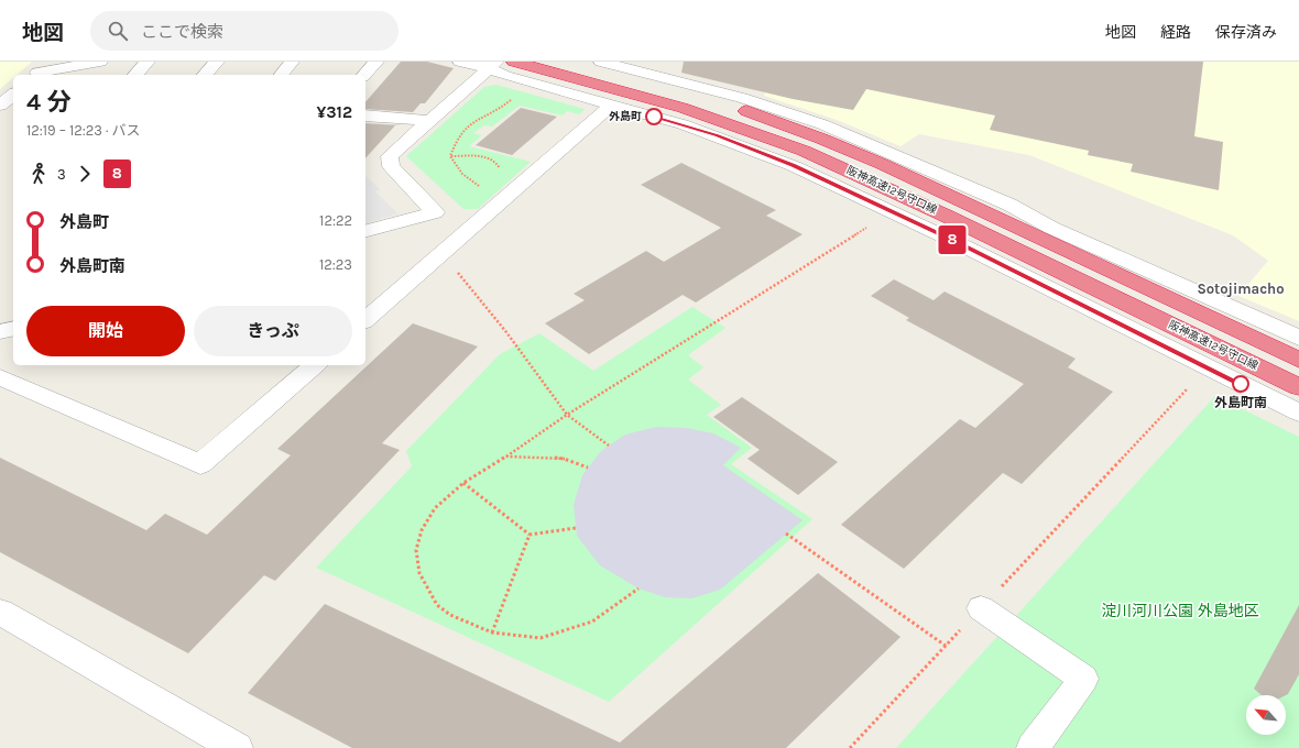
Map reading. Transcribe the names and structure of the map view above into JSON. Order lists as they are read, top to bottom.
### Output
{
  "streets": {
    "highway": ["阪神高速12号守口線"]
  },
  "districts": ["Sotojimacho"],
  "parks": ["淀川河川公園 外島地区"],
  "places": ["外島町", "外島町南"],
  "lines": ["bus line 8"],
  "north": "top left",
  "page": {
    "header": "地図",
    "search": "ここで検索",
    "nav": ["地図", "経路", "保存済み"],
    "on_map": "8",
    "heading": ["4 分", "12:19 – 12:23 · バス", "¥312"],
    "legs": ["3", "8"],
    "list": [
      {
        "name": "外島町",
        "value": "12:22"
      },
      {
        "name": "外島町南",
        "value": "12:23"
      }
    ],
    "buttons": ["開始", "きっぷ"]
  }
}
